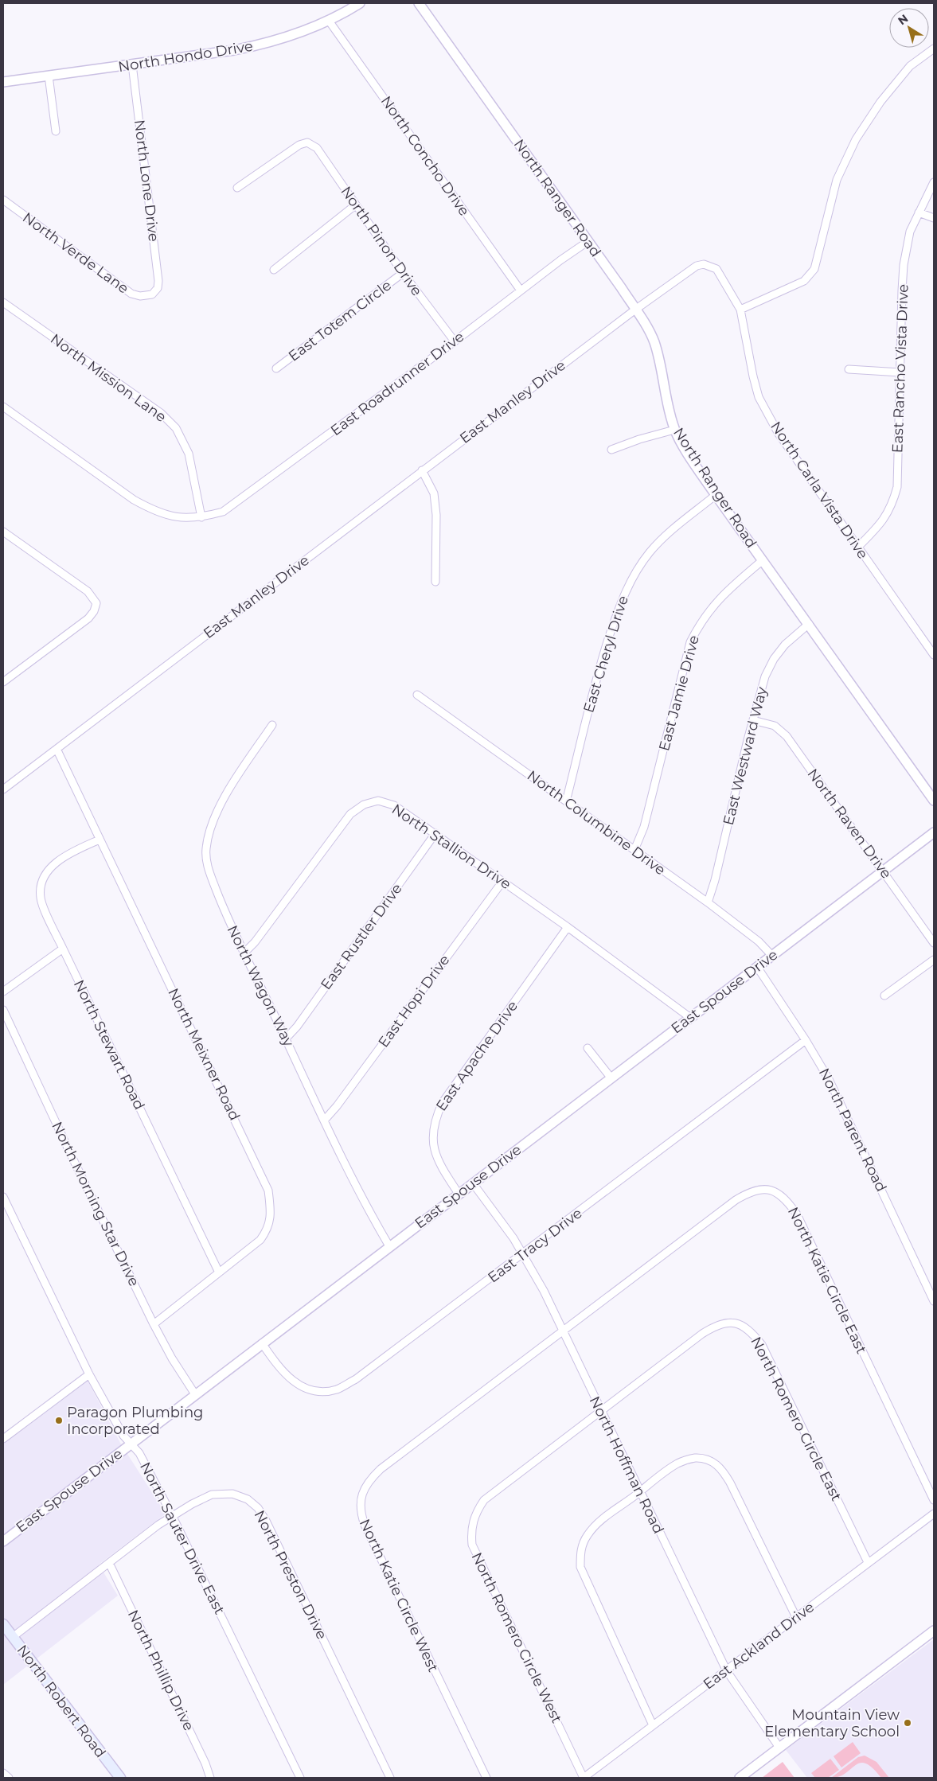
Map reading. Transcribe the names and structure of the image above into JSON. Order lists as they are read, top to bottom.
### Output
{
  "streets": {
    "main road": ["North Robert Road"],
    "street": [
      "North Hondo Drive",
      "North Concho Drive",
      "North Lone Drive",
      "North Ranger Road",
      "North Pinon Drive",
      "North Verde Lane",
      "East Totem Circle",
      "East Rancho Vista Drive",
      "North Mission Lane",
      "East Roadrunner Drive",
      "East Manley Drive",
      "North Carla Vista Drive",
      "East Cheryl Drive",
      "East Jamie Drive",
      "East Westward Way",
      "North Columbine Drive",
      "North Raven Drive",
      "North Stallion Drive",
      "East Rustler Drive",
      "North Wagon Way",
      "East Spouse Drive",
      "East Hopi Drive",
      "North Stewart Road",
      "North Meixner Road",
      "East Apache Drive",
      "North Parent Road",
      "North Morning Star Drive",
      "East Tracy Drive",
      "North Katie Circle East",
      "North Romero Circle East",
      "North Hoffman Road",
      "North Sauter Drive East",
      "North Preston Drive",
      "North Katie Circle West",
      "North Romero Circle West",
      "East Ackland Drive",
      "North Phillip Drive"
    ]
  },
  "crossings": [
    ["North Hondo Drive", "North Concho Drive"],
    ["North Hondo Drive", "North Lone Drive"],
    ["North Concho Drive", "East Roadrunner Drive"],
    ["North Lone Drive", "North Verde Lane"],
    ["North Ranger Road", "East Roadrunner Drive"],
    ["North Ranger Road", "East Manley Drive"],
    ["North Ranger Road", "East Cheryl Drive"],
    ["North Ranger Road", "East Jamie Drive"],
    ["North Ranger Road", "East Westward Way"],
    ["North Pinon Drive", "East Totem Circle"],
    ["North Pinon Drive", "East Roadrunner Drive"],
    ["East Rancho Vista Drive", "North Carla Vista Drive"],
    ["North Mission Lane", "East Roadrunner Drive"],
    ["East Manley Drive", "North Carla Vista Drive"],
    ["East Manley Drive", "North Meixner Road"],
    ["East Cheryl Drive", "North Columbine Drive"],
    ["East Jamie Drive", "North Columbine Drive"],
    ["East Westward Way", "North Columbine Drive"],
    ["East Westward Way", "North Raven Drive"],
    ["North Columbine Drive", "East Spouse Drive"],
    ["North Raven Drive", "East Spouse Drive"],
    ["North Stallion Drive", "East Rustler Drive"],
    ["North Stallion Drive", "North Wagon Way"],
    ["North Stallion Drive", "East Spouse Drive"],
    ["North Stallion Drive", "East Hopi Drive"],
    ["North Stallion Drive", "East Apache Drive"],
    ["East Rustler Drive", "North Wagon Way"],
    ["North Wagon Way", "East Spouse Drive"],
    ["North Wagon Way", "East Hopi Drive"],
    ["East Spouse Drive", "East Apache Drive"],
    ["East Spouse Drive", "North Parent Road"],
    ["East Spouse Drive", "North Morning Star Drive"],
    ["East Spouse Drive", "East Tracy Drive"],
    ["East Spouse Drive", "North Hoffman Road"],
    ["East Spouse Drive", "North Sauter Drive East"],
    ["North Stewart Road", "North Meixner Road"],
    ["North Meixner Road", "North Morning Star Drive"],
    ["North Parent Road", "East Tracy Drive"],
    ["East Tracy Drive", "North Hoffman Road"],
    ["North Katie Circle East", "North Hoffman Road"],
    ["North Katie Circle East", "North Katie Circle West"],
    ["North Romero Circle East", "North Hoffman Road"],
    ["North Romero Circle East", "North Romero Circle West"],
    ["North Romero Circle East", "East Ackland Drive"],
    ["North Hoffman Road", "North Katie Circle West"],
    ["North Hoffman Road", "North Romero Circle West"],
    ["North Hoffman Road", "East Ackland Drive"],
    ["North Sauter Drive East", "North Preston Drive"],
    ["North Preston Drive", "North Phillip Drive"],
    ["North Preston Drive", "North Robert Road"],
    ["North Romero Circle West", "East Ackland Drive"]
  ],
  "places": ["Paragon Plumbing Incorporated", "Mountain View Elementary School"],
  "north": "top left"
}
